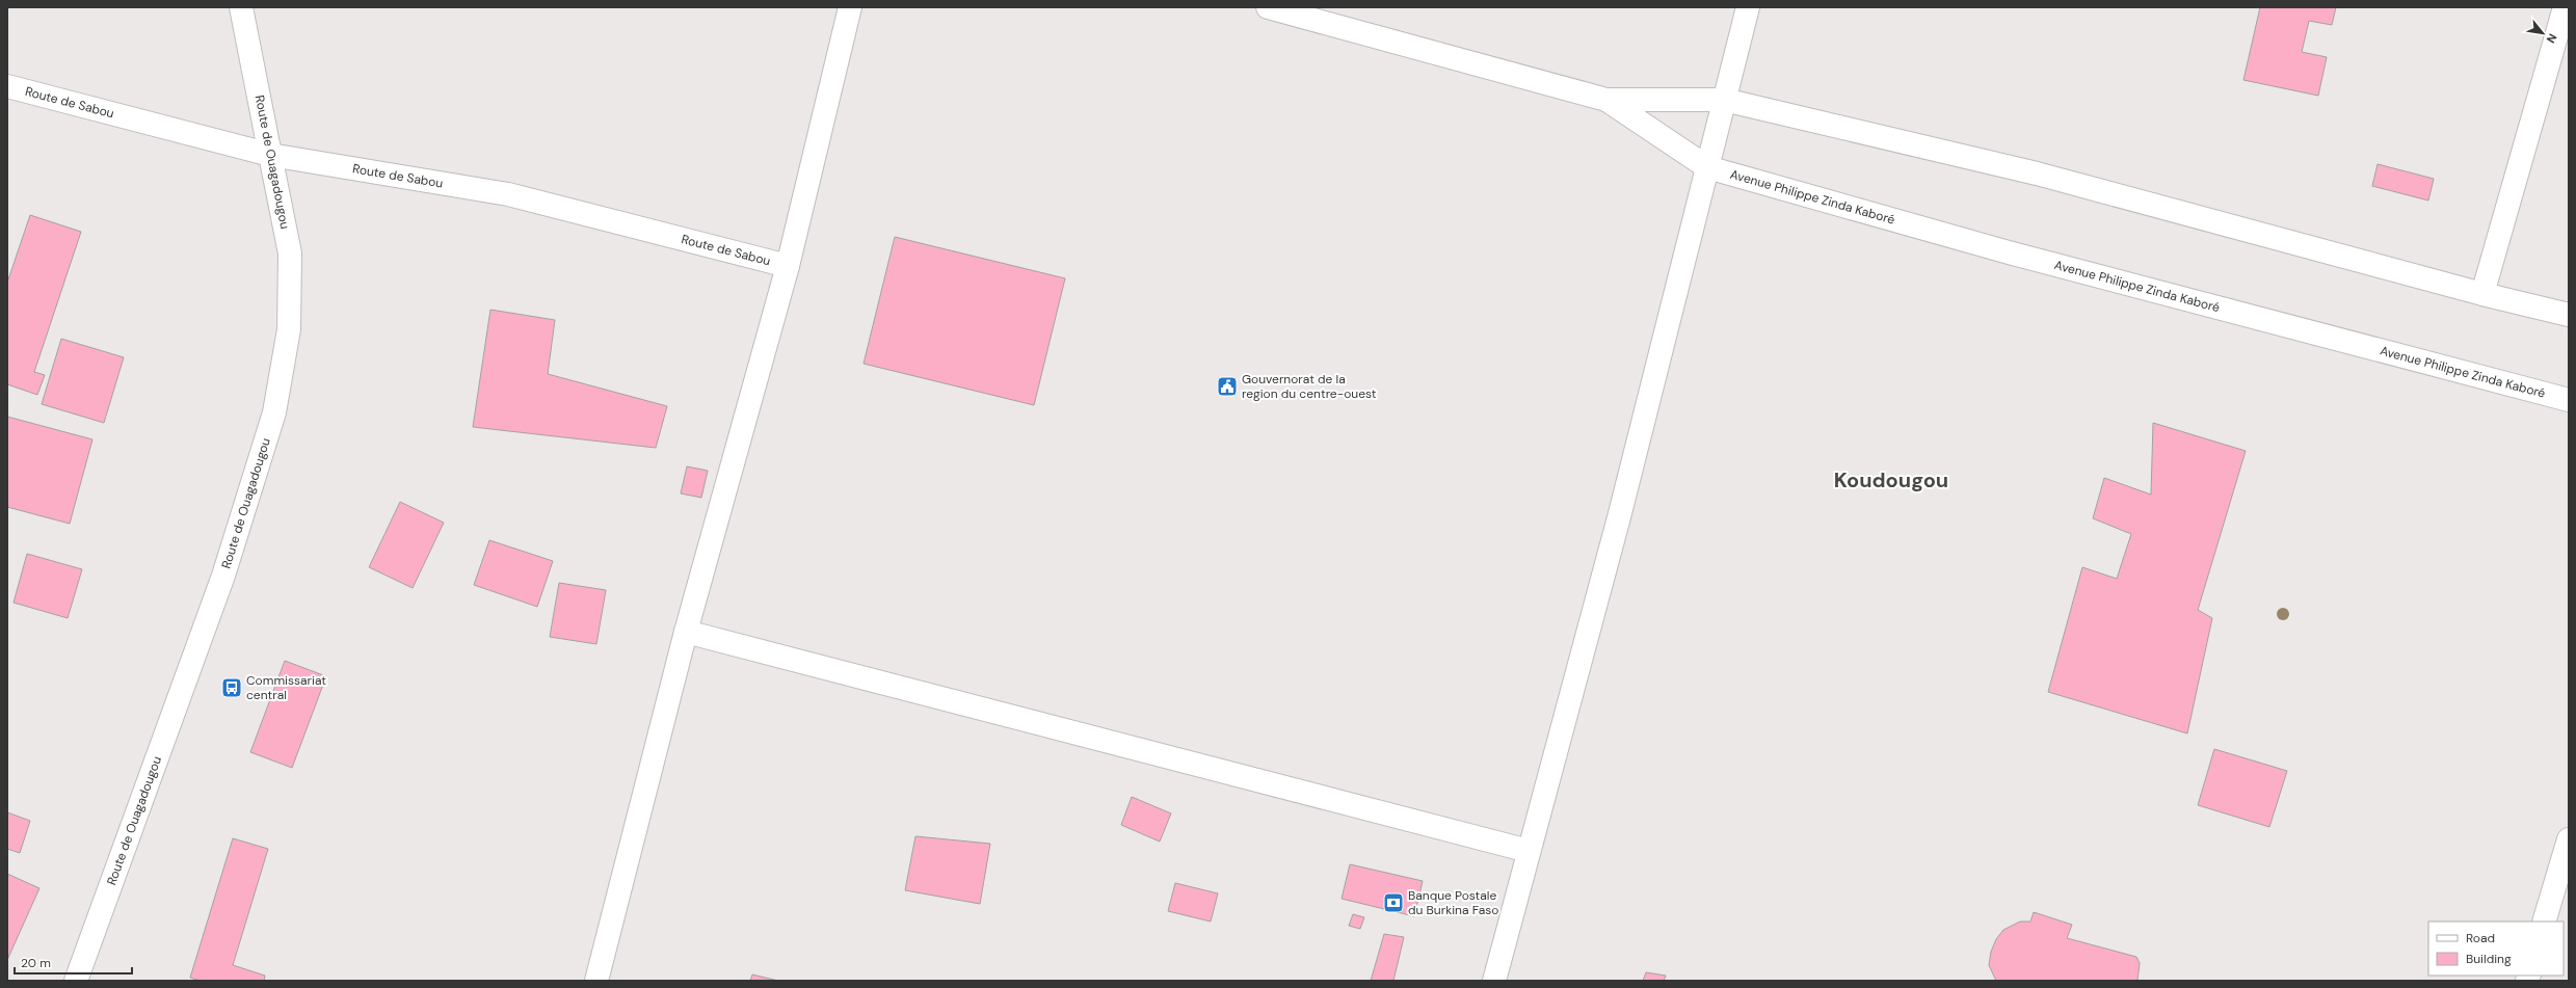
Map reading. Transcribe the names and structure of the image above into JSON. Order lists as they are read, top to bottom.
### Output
{
  "streets": {
    "main road": ["Route de Sabou", "Route de Ouagadougou", "Avenue Philippe Zinda Kaboré"]
  },
  "crossings": [
    ["Route de Sabou", "Route de Ouagadougou"]
  ],
  "districts": ["Koudougou"],
  "places": {
    "public building": ["Gouvernorat de la region du centre-ouest"],
    "bus stop": ["Commissariat central"],
    "bank": ["Banque Postale du Burkina Faso"]
  },
  "legend": ["Road", "Building"],
  "scale_bar": "20 m",
  "north": "bottom right"
}
